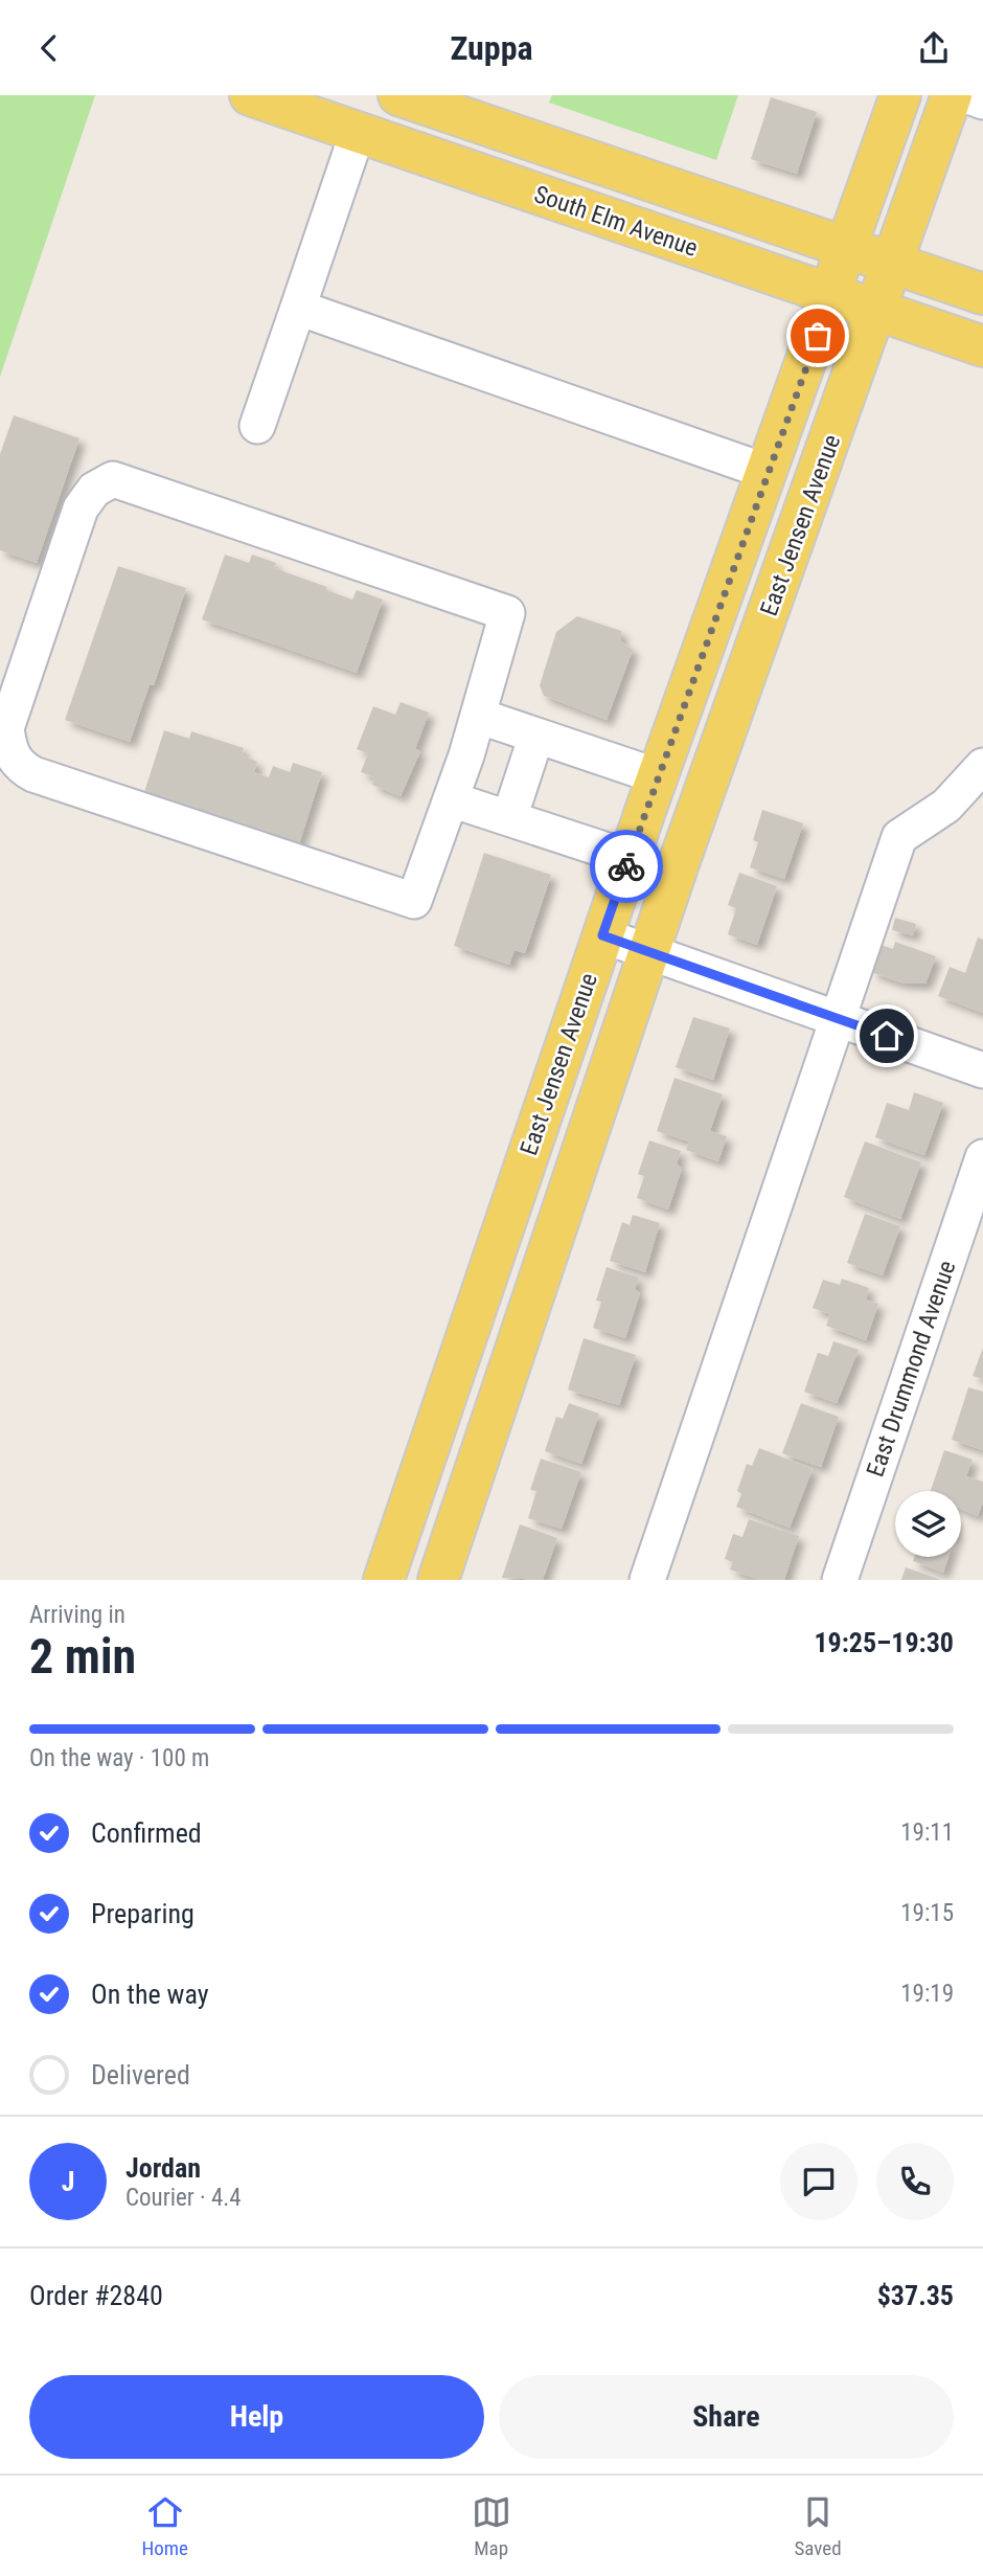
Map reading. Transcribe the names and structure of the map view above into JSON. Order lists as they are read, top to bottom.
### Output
{
  "streets": {
    "main road": ["South Elm Avenue", "East Jensen Avenue"],
    "street": ["East Drummond Avenue"]
  },
  "crossings": [
    ["South Elm Avenue", "East Jensen Avenue"]
  ],
  "page": {
    "header": "Zuppa",
    "heading": ["2 min", "Arriving in", "19:25–19:30"],
    "panel": [
      "Jordan",
      "Courier · 4.4",
      "Order #2840",
      "$37.35"
    ],
    "bar": "On the way · 100 m",
    "list": [
      ["Confirmed", "19:11"],
      ["Preparing", "19:15"],
      ["On the way", "19:19"],
      "Delivered"
    ],
    "round": "J",
    "buttons": ["Help", "Share"],
    "tabs": ["Home", "Map", "Saved"]
  }
}
